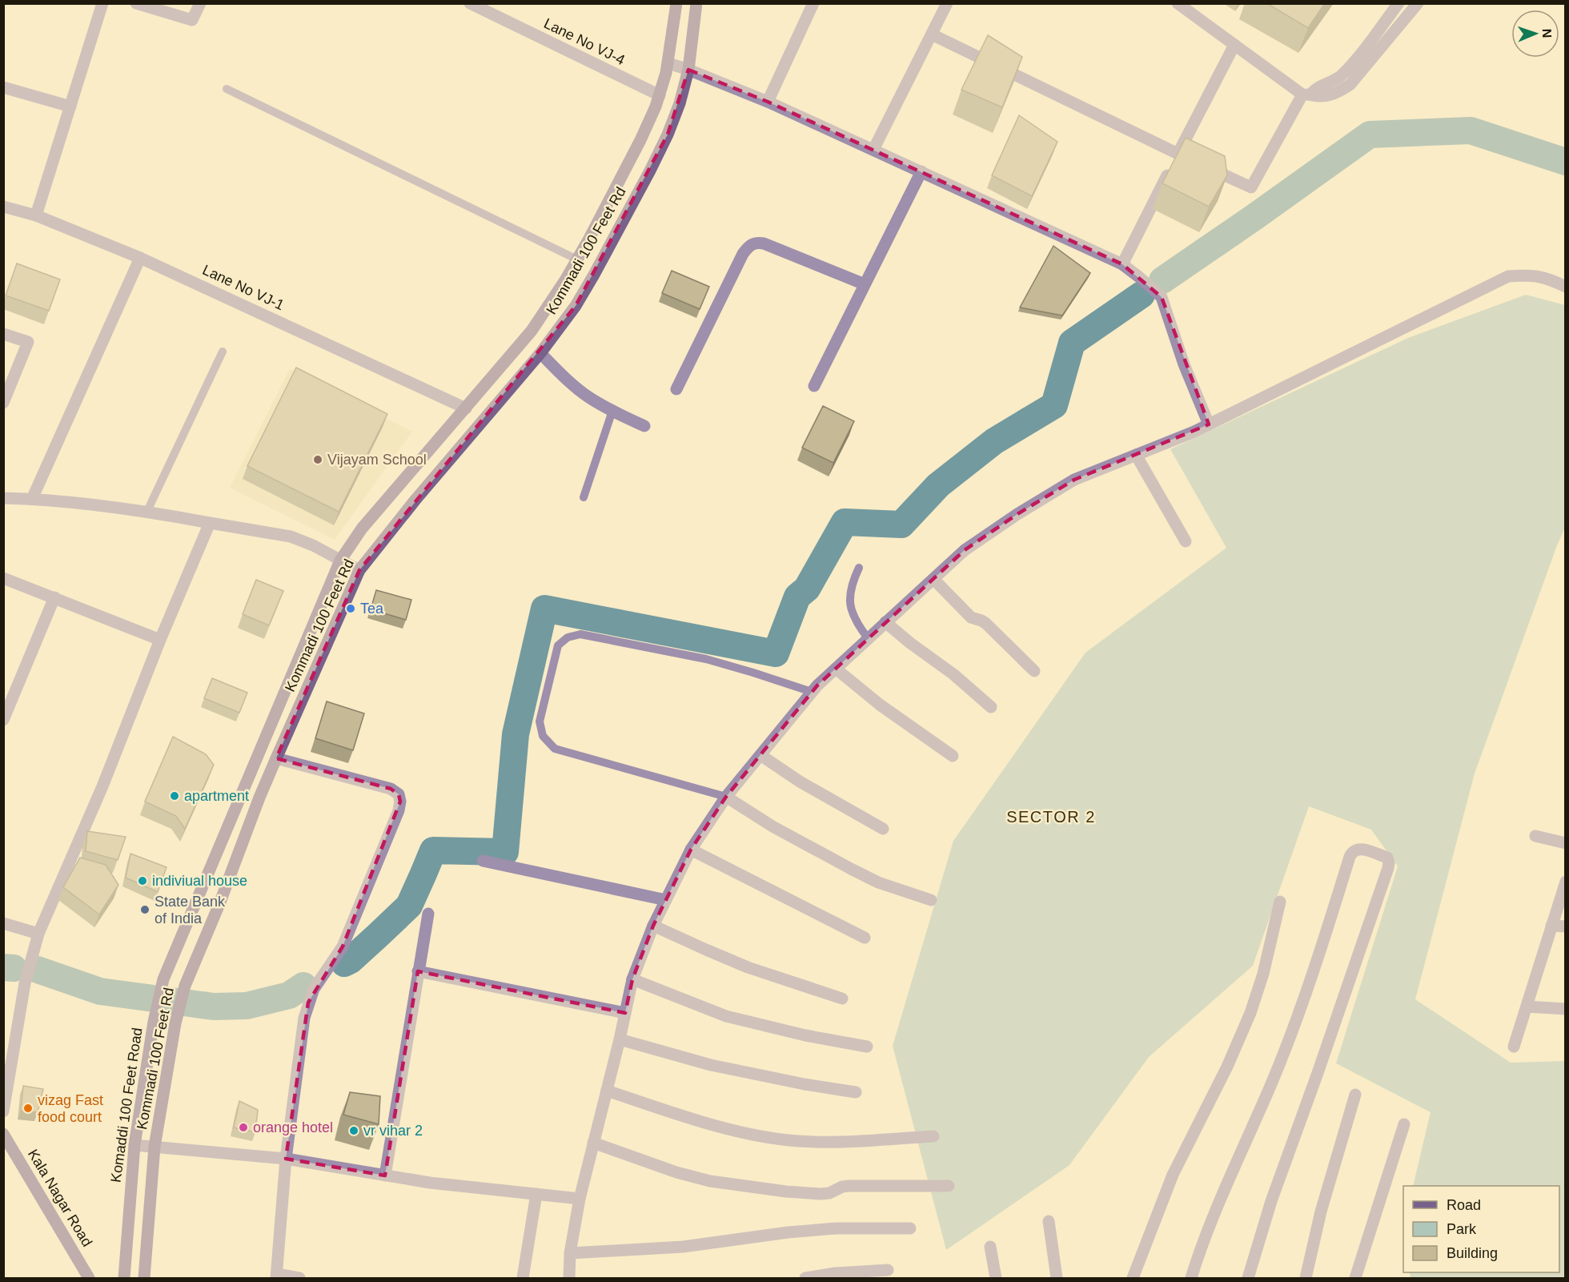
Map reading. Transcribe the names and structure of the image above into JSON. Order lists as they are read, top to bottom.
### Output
{
  "streets": {
    "main road": ["Kommadi 100 Feet Rd", "Komaddi 100 Feet Road", "Kala Nagar Road"],
    "street": ["Lane No VJ-4", "Lane No VJ-1"]
  },
  "crossings": [
    ["Lane No VJ-4", "Kommadi 100 Feet Rd"],
    ["Kommadi 100 Feet Rd", "Lane No VJ-1"],
    ["Kommadi 100 Feet Rd", "Komaddi 100 Feet Road"]
  ],
  "districts": ["SECTOR 2"],
  "places": [
    "Vijayam School",
    "Tea",
    "apartment",
    "indiviual house",
    "State Bank of India",
    "vizag Fast food court",
    "orange hotel",
    "vr vihar 2"
  ],
  "legend": ["Road", "Park", "Building"],
  "north": "right"
}
